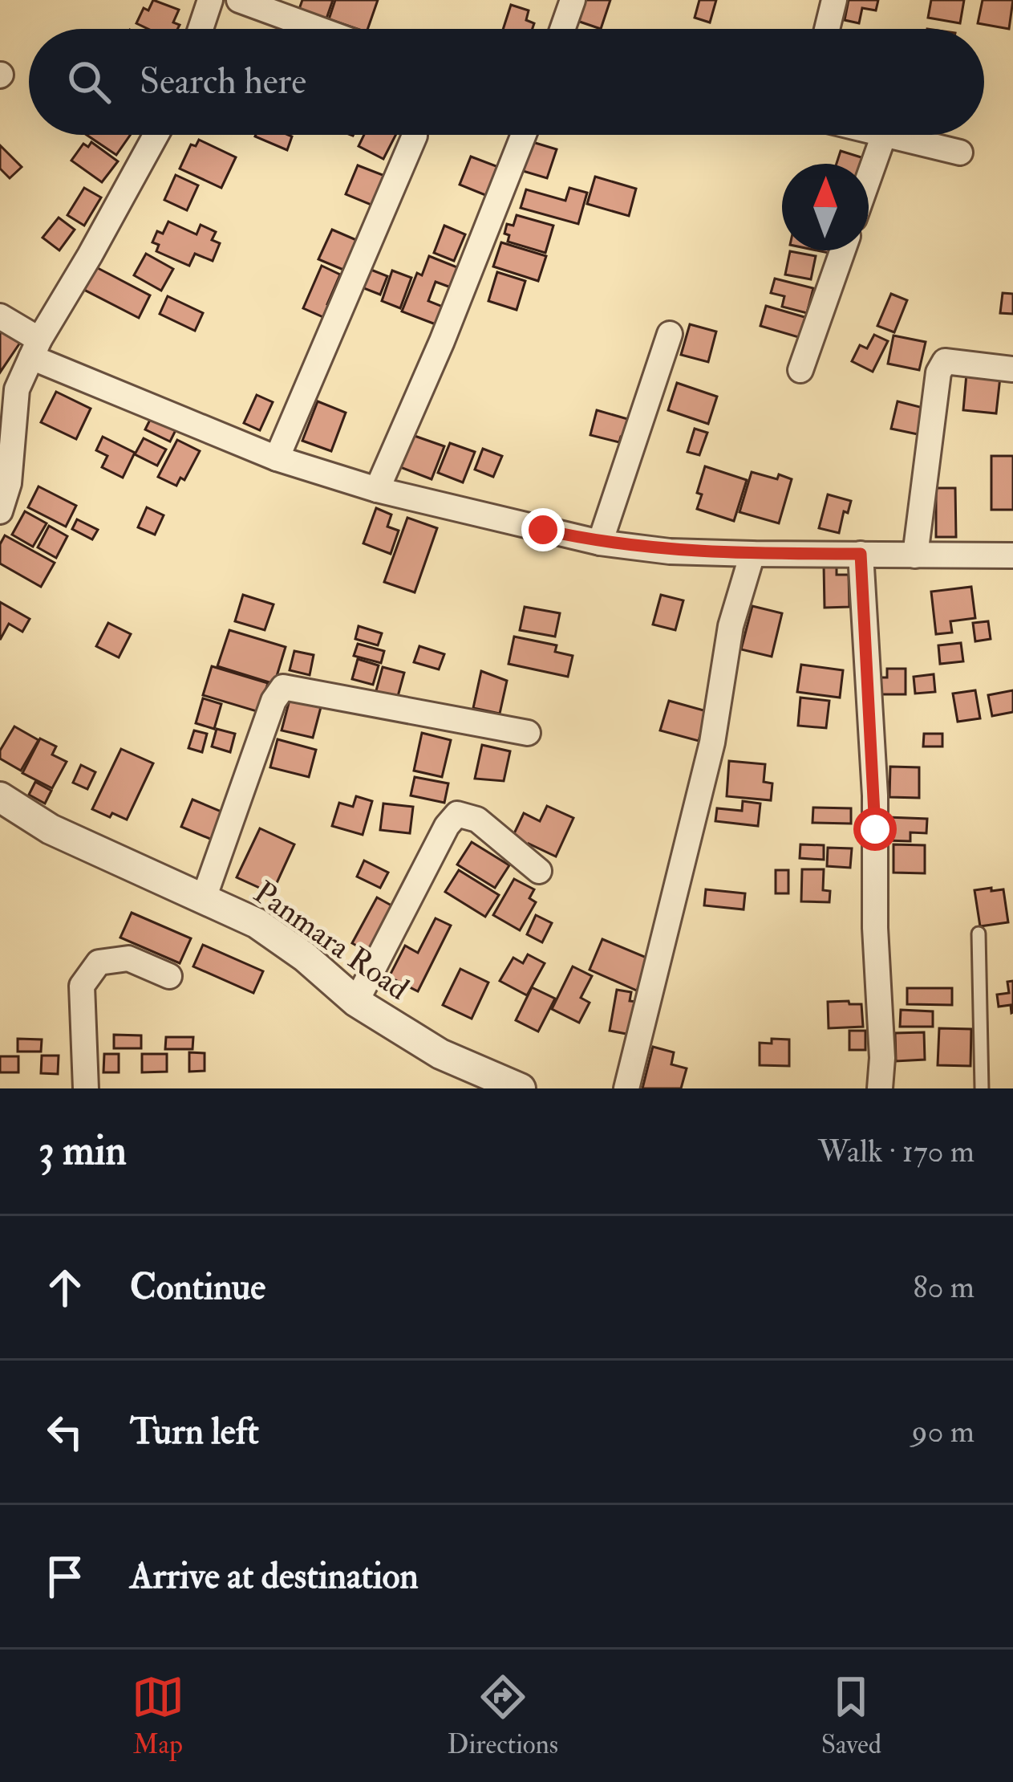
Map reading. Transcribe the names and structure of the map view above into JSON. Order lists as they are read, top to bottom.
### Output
{
  "streets": {
    "street": ["Panmara Road"]
  },
  "north": "top",
  "page": {
    "search": "Search here",
    "heading": ["3 min", "Walk · 170 m"],
    "list": [
      ["Continue", "80 m"],
      ["Turn left", "90 m"],
      "Arrive at destination"
    ],
    "nav": ["Map", "Directions", "Saved"]
  }
}
